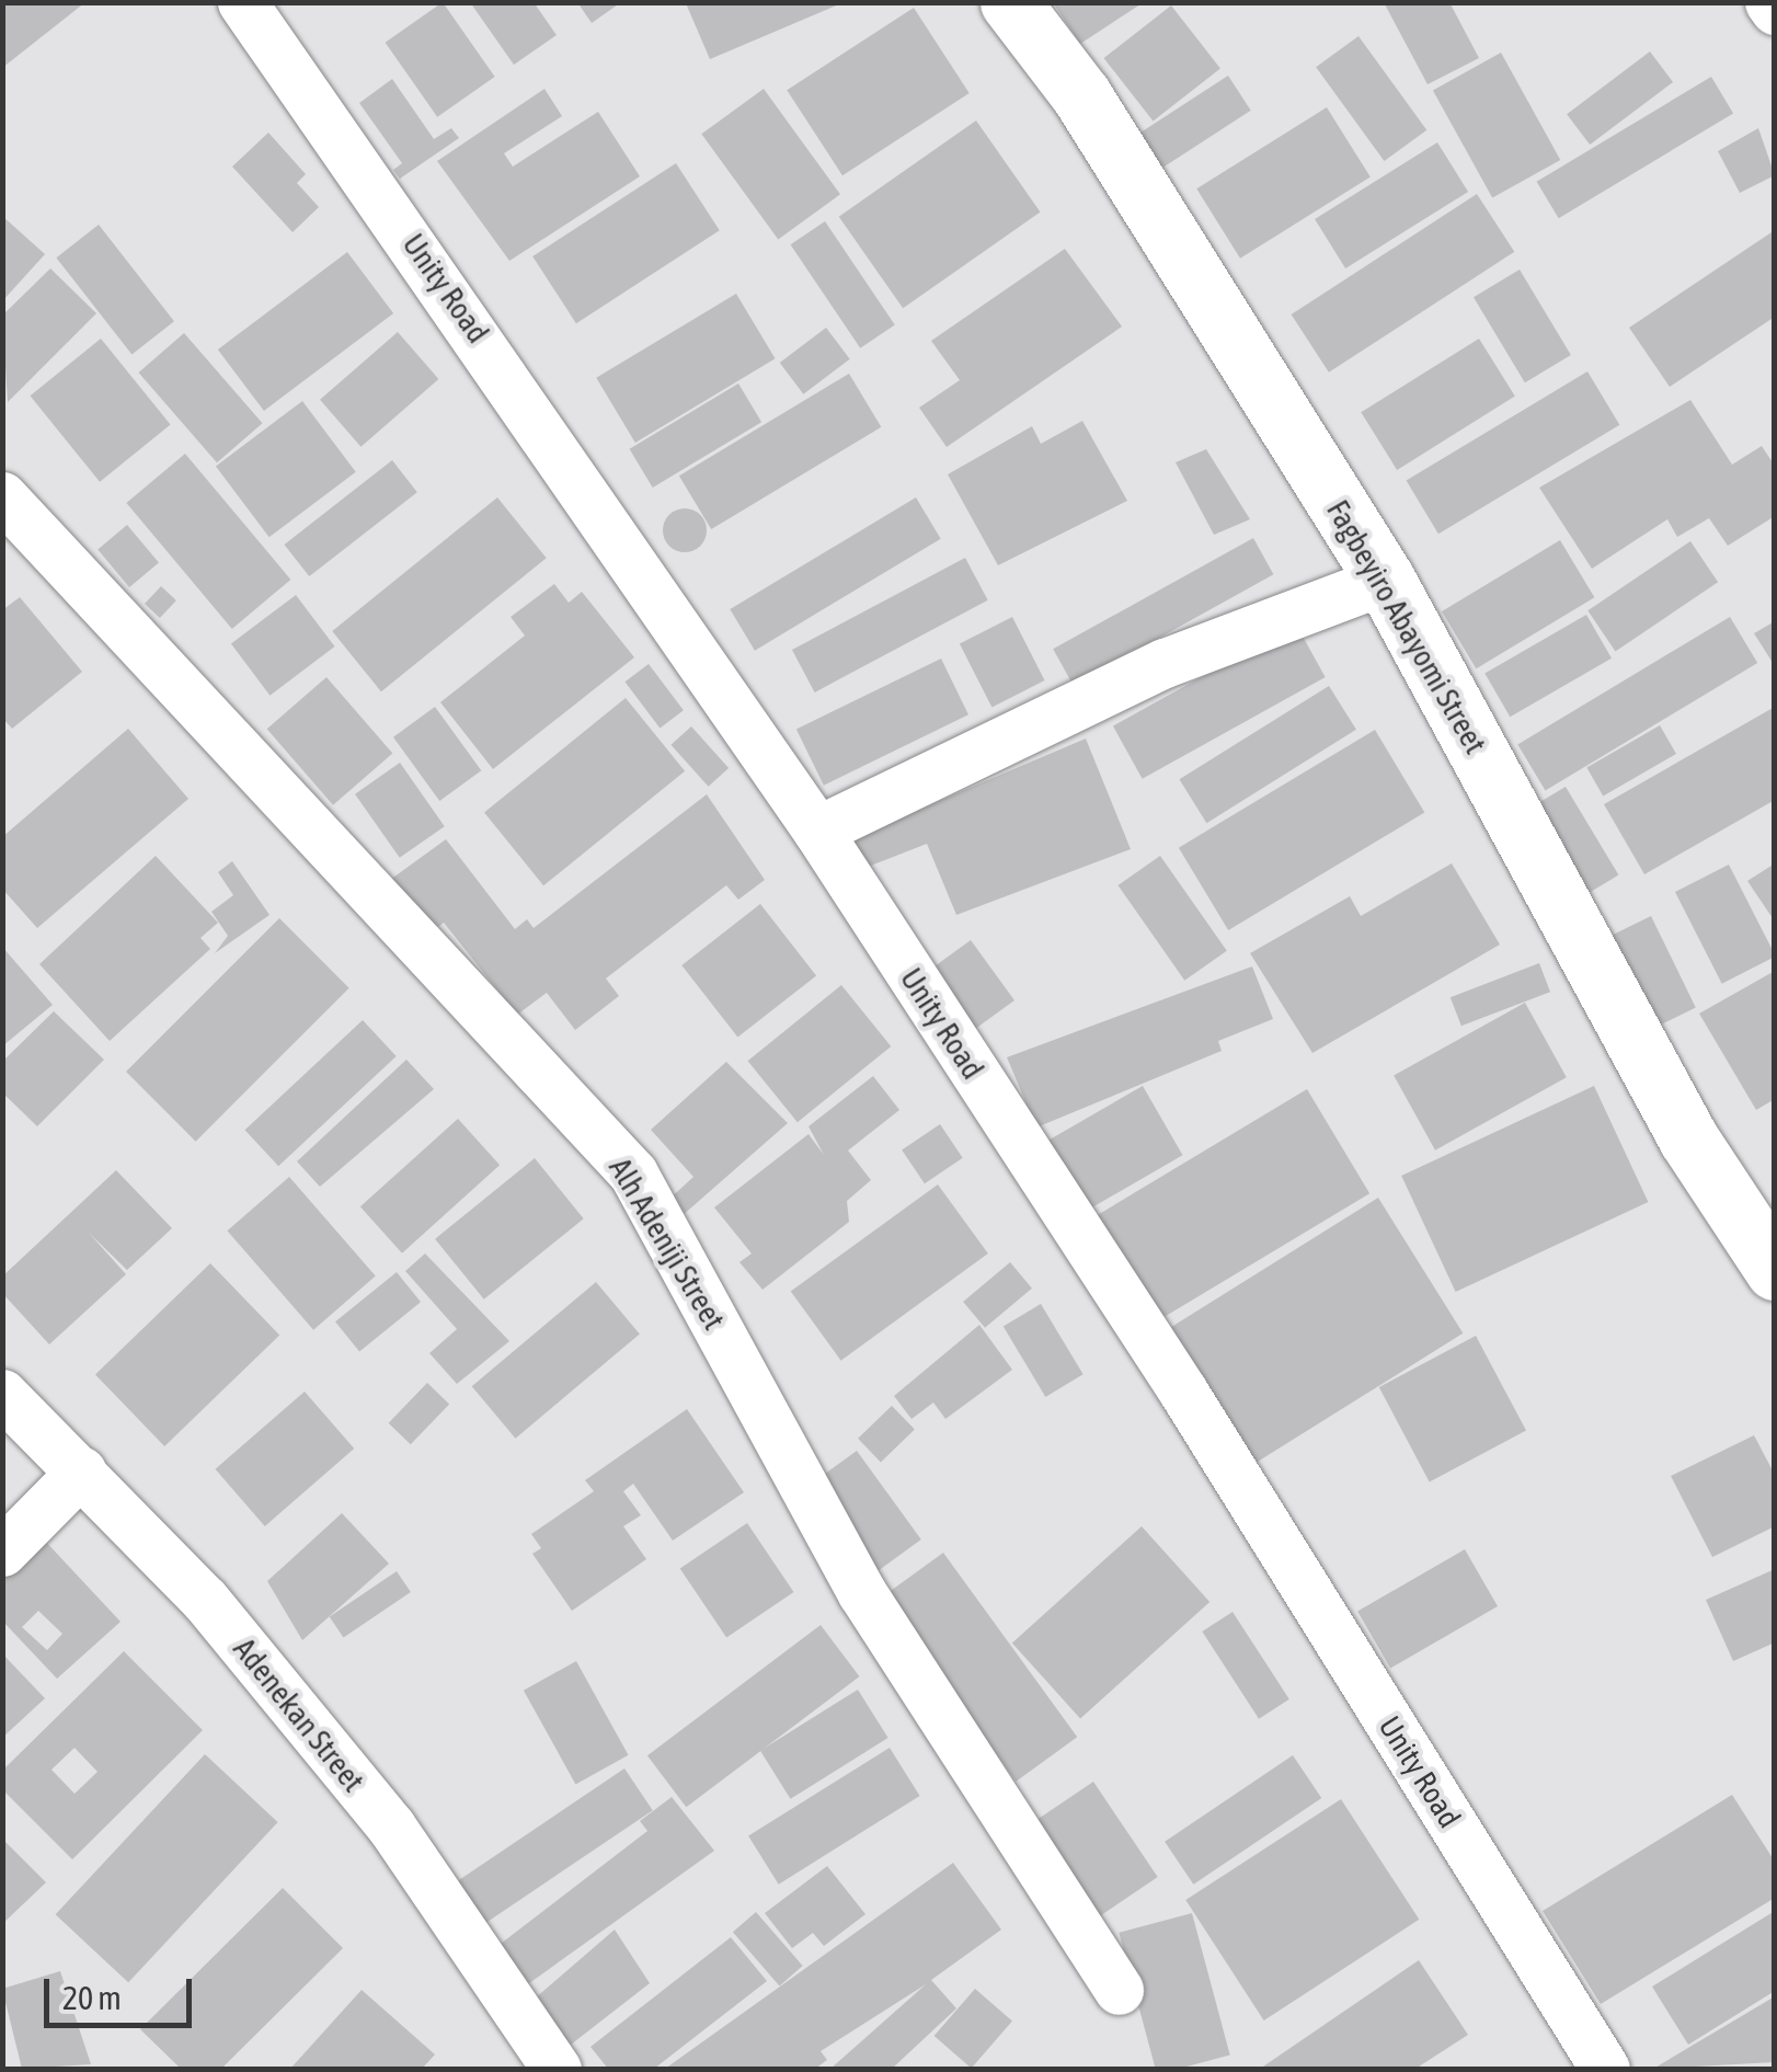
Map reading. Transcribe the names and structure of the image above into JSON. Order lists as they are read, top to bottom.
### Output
{
  "streets": {
    "street": [
      "Unity Road",
      "Fagbeyiro Abayomi Street",
      "Alh Adeniji Street",
      "Adenekan Street"
    ]
  },
  "scale_bar": "20 m"
}
